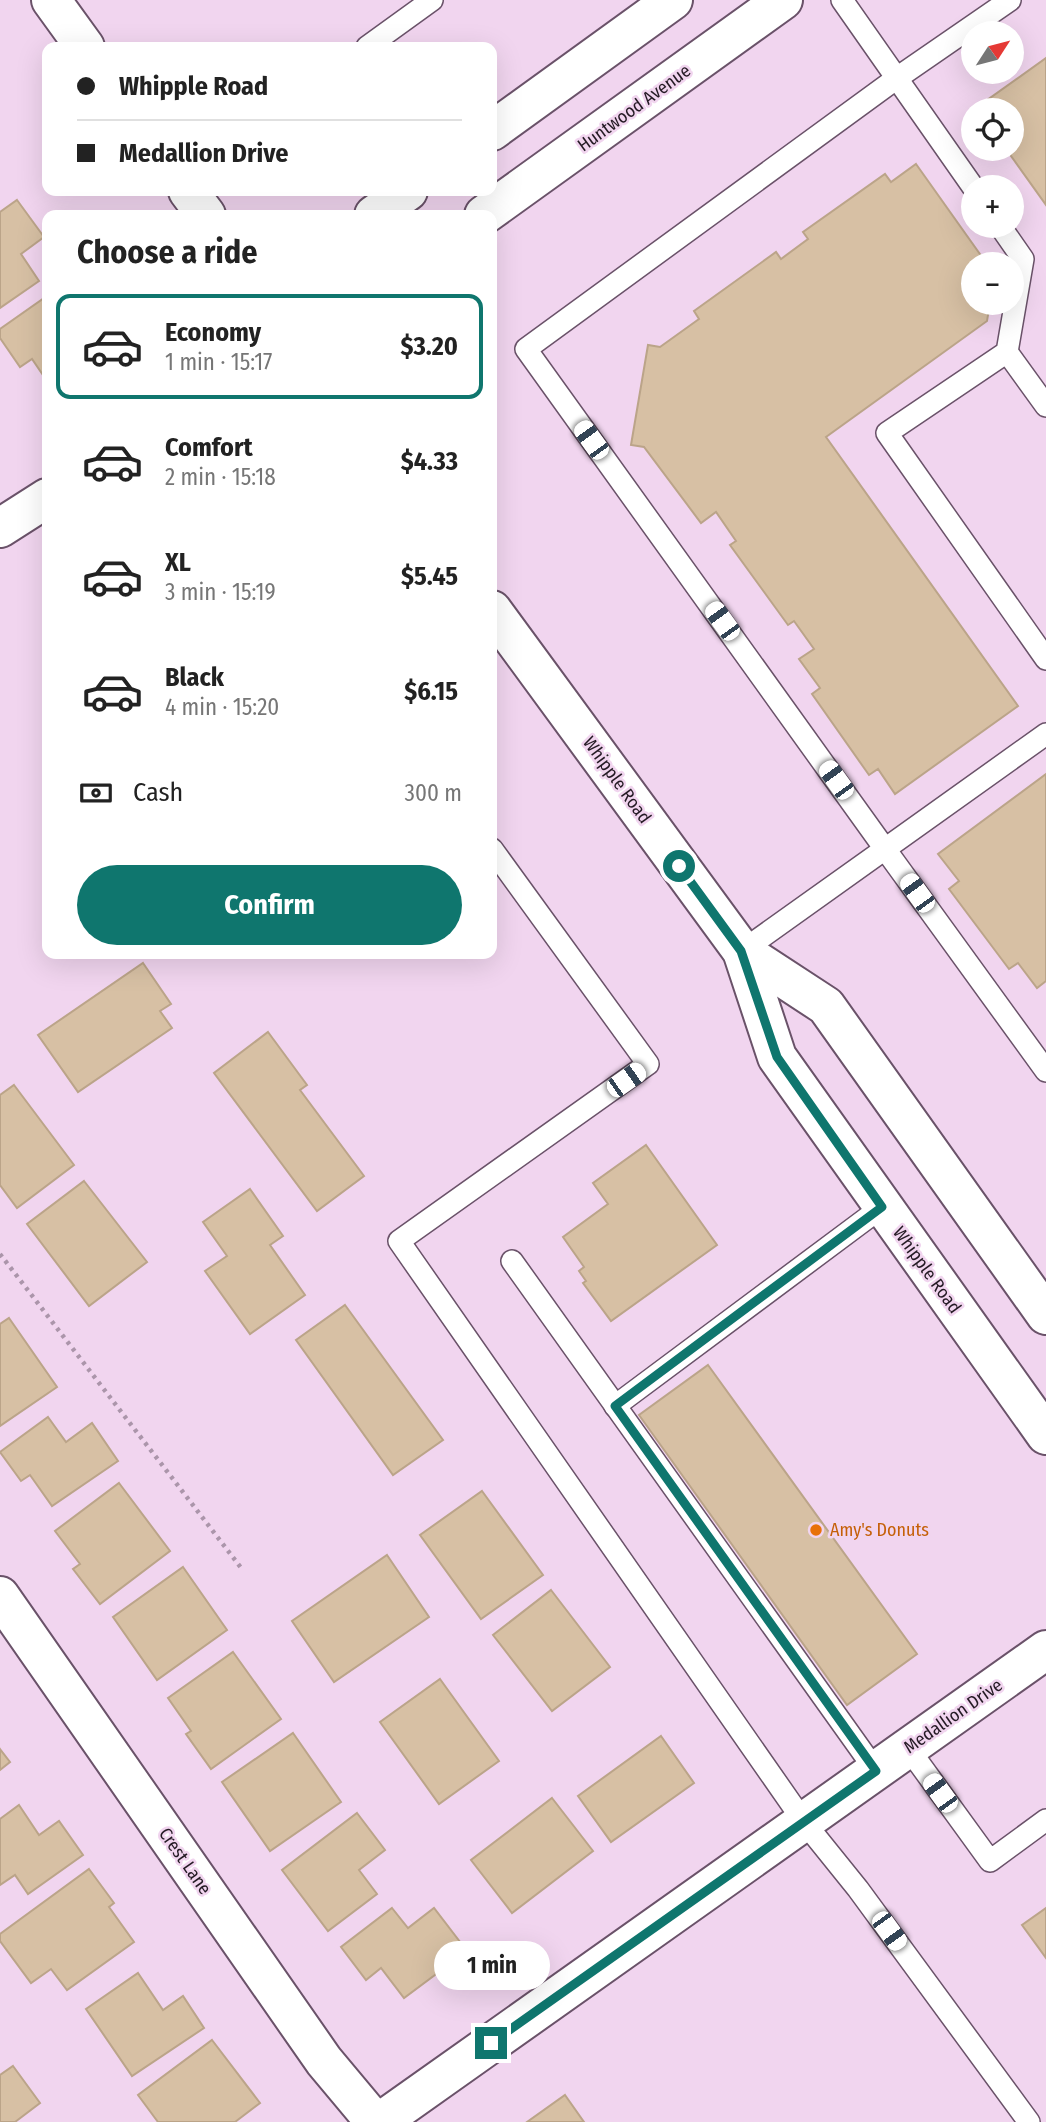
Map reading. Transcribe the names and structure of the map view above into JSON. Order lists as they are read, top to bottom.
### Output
{
  "streets": {
    "street": [
      "Huntwood Avenue",
      "Whipple Road",
      "Medallion Drive",
      "Crest Lane"
    ]
  },
  "crossings": [
    ["Medallion Drive", "Crest Lane"]
  ],
  "places": ["Amy's Donuts"],
  "north": "top right",
  "page": {
    "map_buttons": ["+", "−"],
    "banner": ["Whipple Road", "Medallion Drive"],
    "heading": "Choose a ride",
    "list": [
      {
        "name": "Economy",
        "note": "1 min · 15:17",
        "value": "$3.20"
      },
      {
        "name": "Comfort",
        "note": "2 min · 15:18",
        "value": "$4.33"
      },
      {
        "name": "XL",
        "note": "3 min · 15:19",
        "value": "$5.45"
      },
      {
        "name": "Black",
        "note": "4 min · 15:20",
        "value": "$6.15"
      }
    ],
    "pay": ["Cash", "300 m"],
    "buttons": "Confirm",
    "bubble": "1 min"
  }
}
